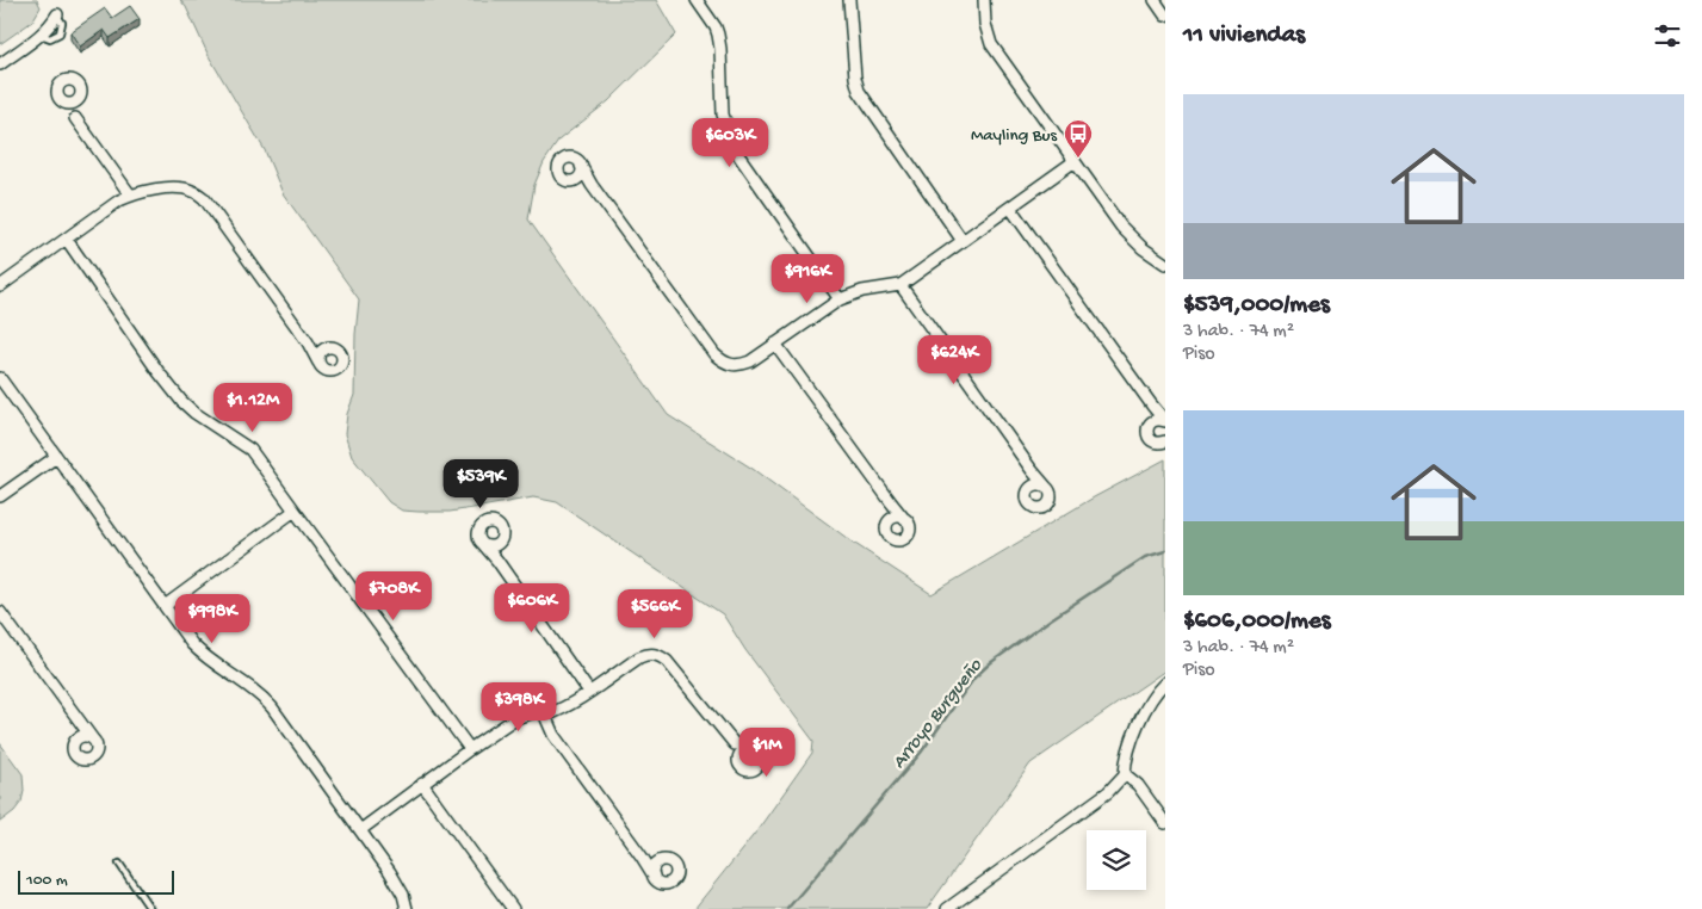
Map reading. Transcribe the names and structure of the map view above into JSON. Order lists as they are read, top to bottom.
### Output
{
  "water": ["Arroyo Burgueño"],
  "places": {
    "bus stop": ["Mayling Bus"]
  },
  "scale_bar": "100 m",
  "page": {
    "heading": "11 viviendas",
    "list": [
      {
        "name": "$539,000/mes",
        "note": "3 hab. · 74 m² · Piso"
      },
      {
        "name": "$606,000/mes",
        "note": "3 hab. · 74 m² · Piso"
      }
    ],
    "price": [
      "$603K",
      "$916K",
      "$624K",
      "$1.12M",
      "$539K",
      "$708K",
      "$606K",
      "$566K",
      "$998K",
      "$398K",
      "$1M"
    ],
    "scale": "100 m"
  }
}
